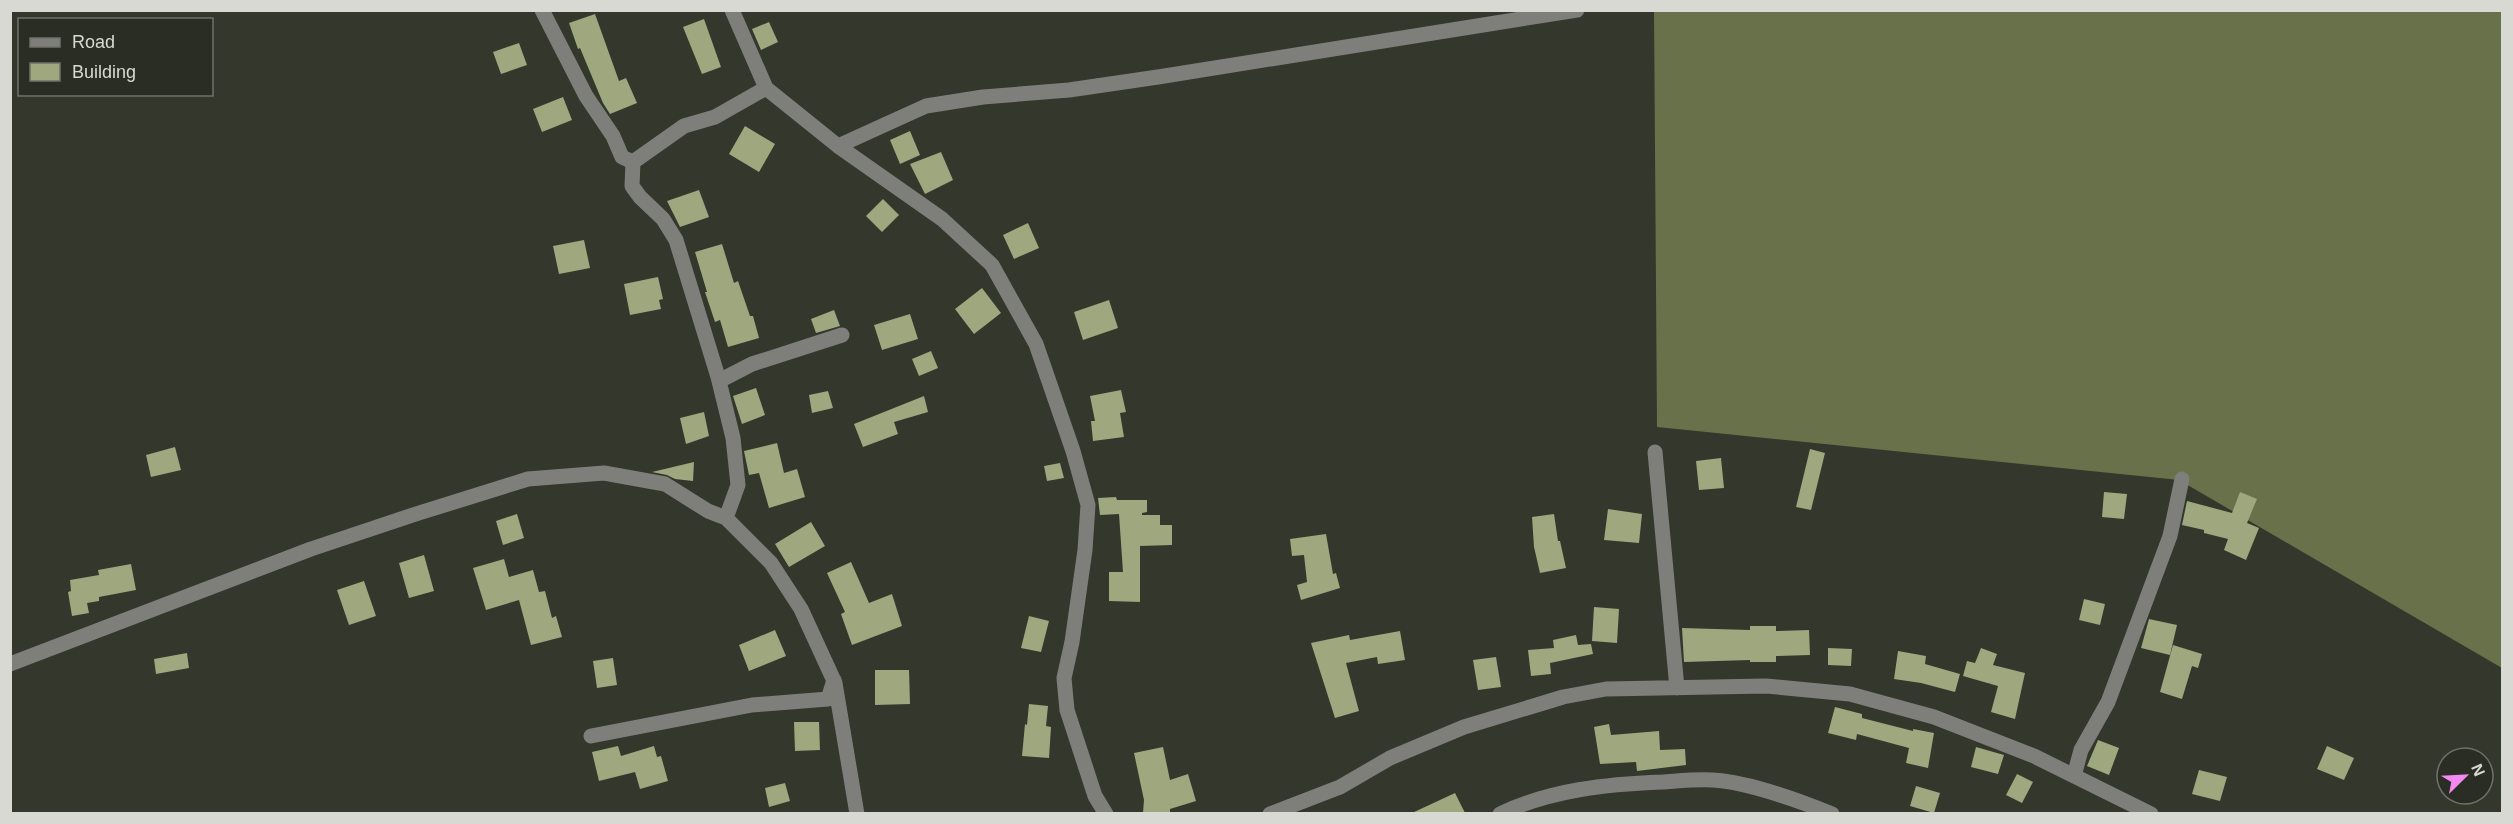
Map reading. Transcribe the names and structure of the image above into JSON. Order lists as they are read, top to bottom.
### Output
{
  "legend": ["Road", "Building"],
  "north": "top right"
}
